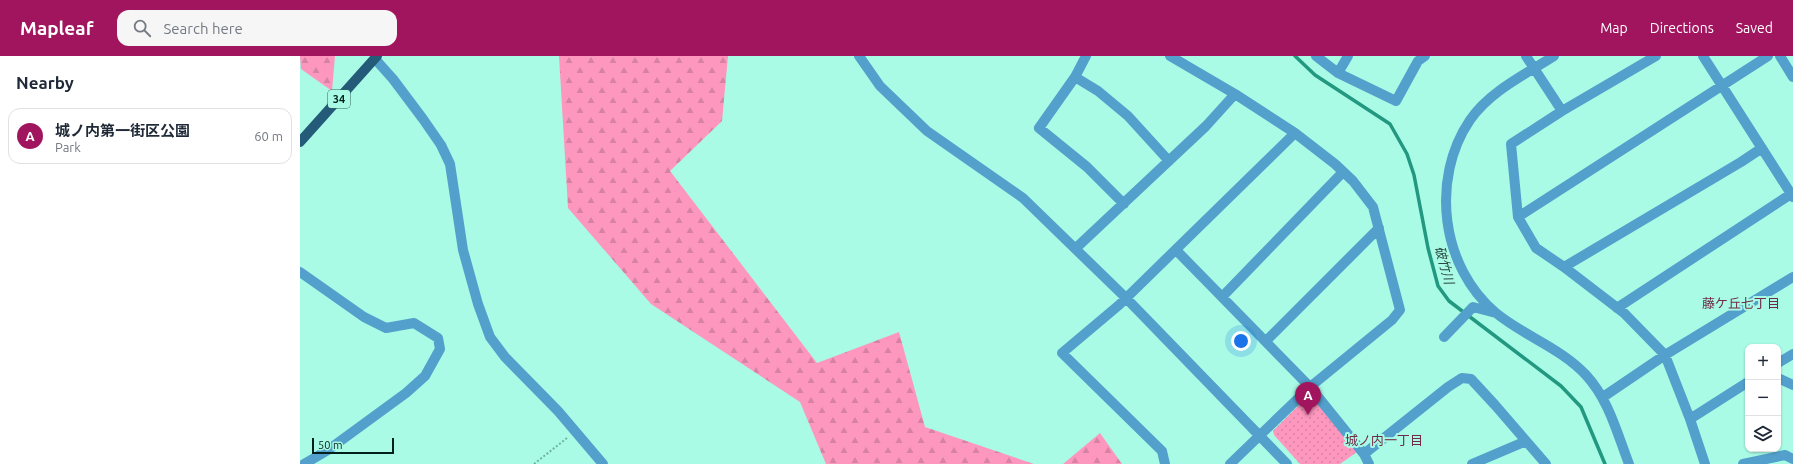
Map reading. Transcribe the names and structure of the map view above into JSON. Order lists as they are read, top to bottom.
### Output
{
  "streets": {
    "main road": ["34"]
  },
  "districts": ["藤ケ丘七丁目", "城ノ内一丁目"],
  "water": ["破竹川"],
  "scale_bar": "50 m",
  "page": {
    "header": "Mapleaf",
    "search": "Search here",
    "nav": ["Map", "Directions", "Saved"],
    "heading": "Nearby",
    "list": [
      {
        "mark": "A",
        "name": "城ノ内第一街区公園",
        "note": "Park",
        "value": "60 m"
      }
    ],
    "map_buttons": ["+", "−"],
    "pins": "A",
    "scale": "50 m"
  }
}
